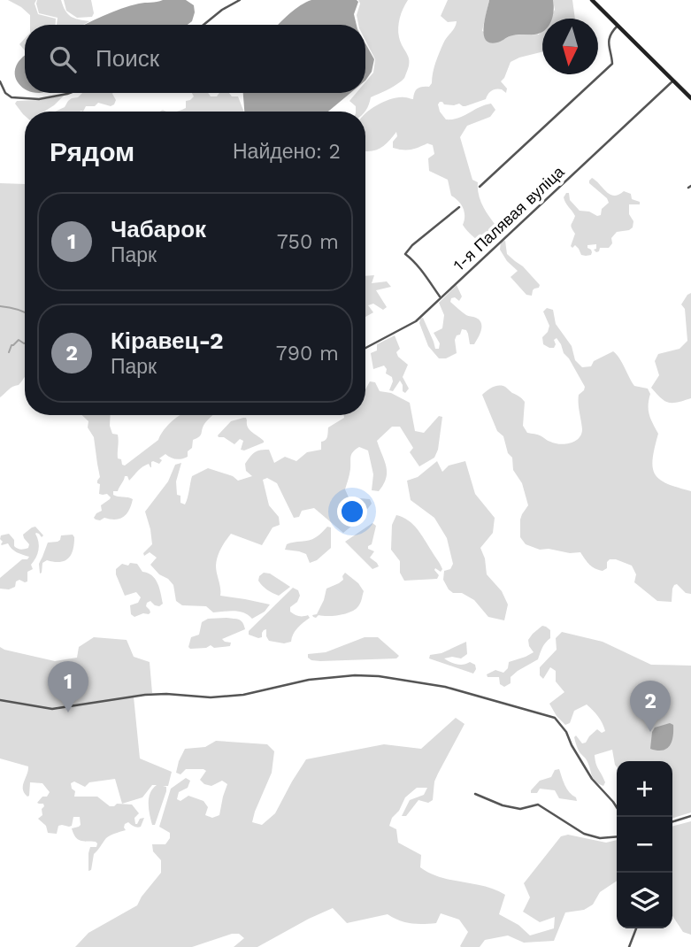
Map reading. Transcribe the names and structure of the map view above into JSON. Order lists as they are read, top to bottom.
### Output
{
  "streets": {
    "street": ["1-я Палявая вуліца"]
  },
  "north": "bottom",
  "page": {
    "search": "Поиск",
    "heading": ["Рядом", "Найдено: 2"],
    "list": [
      {
        "mark": "1",
        "name": "Чабарок",
        "note": "Парк",
        "value": "750 m"
      },
      {
        "mark": "2",
        "name": "Кіравец-2",
        "note": "Парк",
        "value": "790 m"
      }
    ],
    "pins": ["1", "2"],
    "map_buttons": ["+", "−"]
  }
}
